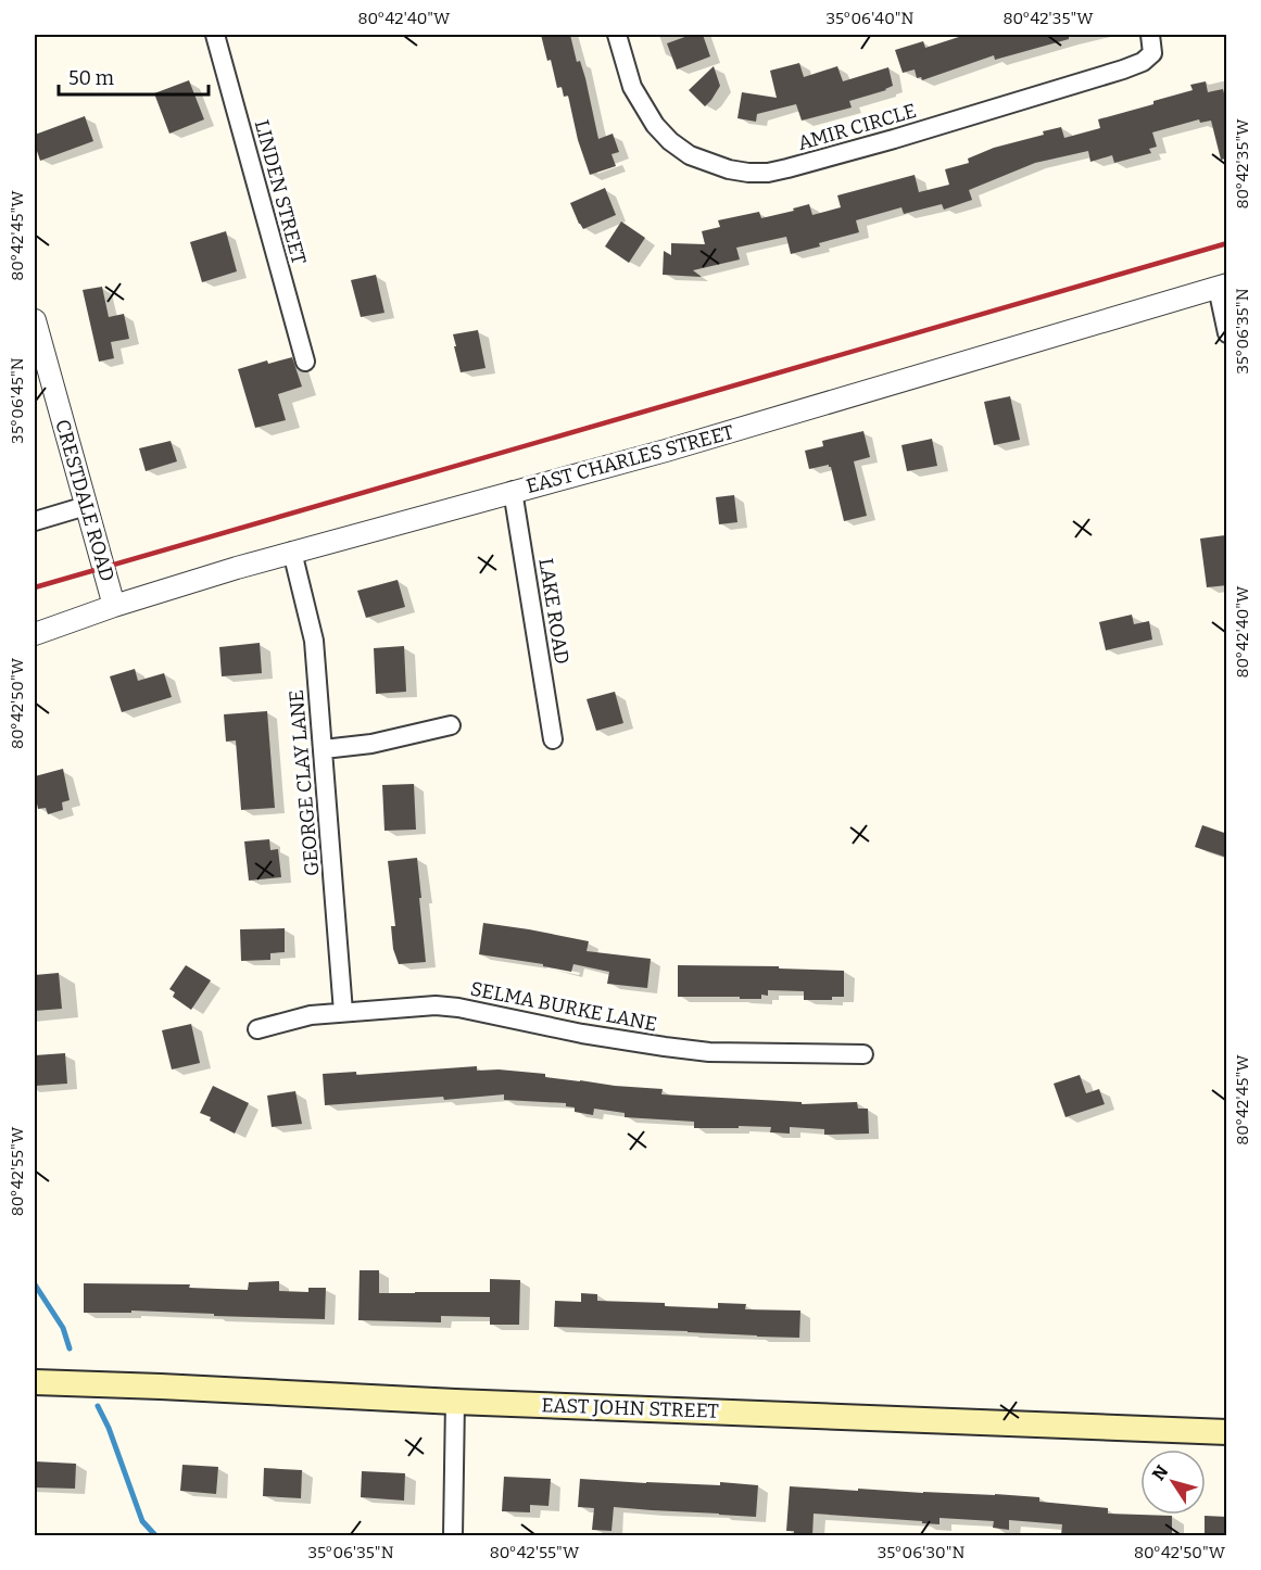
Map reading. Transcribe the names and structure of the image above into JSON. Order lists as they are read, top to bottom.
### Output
{
  "streets": {
    "main road": ["EAST JOHN STREET"],
    "street": [
      "AMIR CIRCLE",
      "LINDEN STREET",
      "EAST CHARLES STREET",
      "CRESTDALE ROAD",
      "LAKE ROAD",
      "GEORGE CLAY LANE",
      "SELMA BURKE LANE"
    ]
  },
  "crossings": [
    ["EAST CHARLES STREET", "CRESTDALE ROAD"],
    ["EAST CHARLES STREET", "LAKE ROAD"],
    ["EAST CHARLES STREET", "GEORGE CLAY LANE"],
    ["GEORGE CLAY LANE", "SELMA BURKE LANE"]
  ],
  "scale_bar": "50 m",
  "north": "top left",
  "coordinates": [
    "80°42'40\"W",
    "35°06'40\"N",
    "80°42'35\"W",
    "80°42'45\"W",
    "35°06'35\"N",
    "35°06'45\"N",
    "80°42'50\"W",
    "80°42'55\"W",
    "35°06'30\"N"
  ]
}
